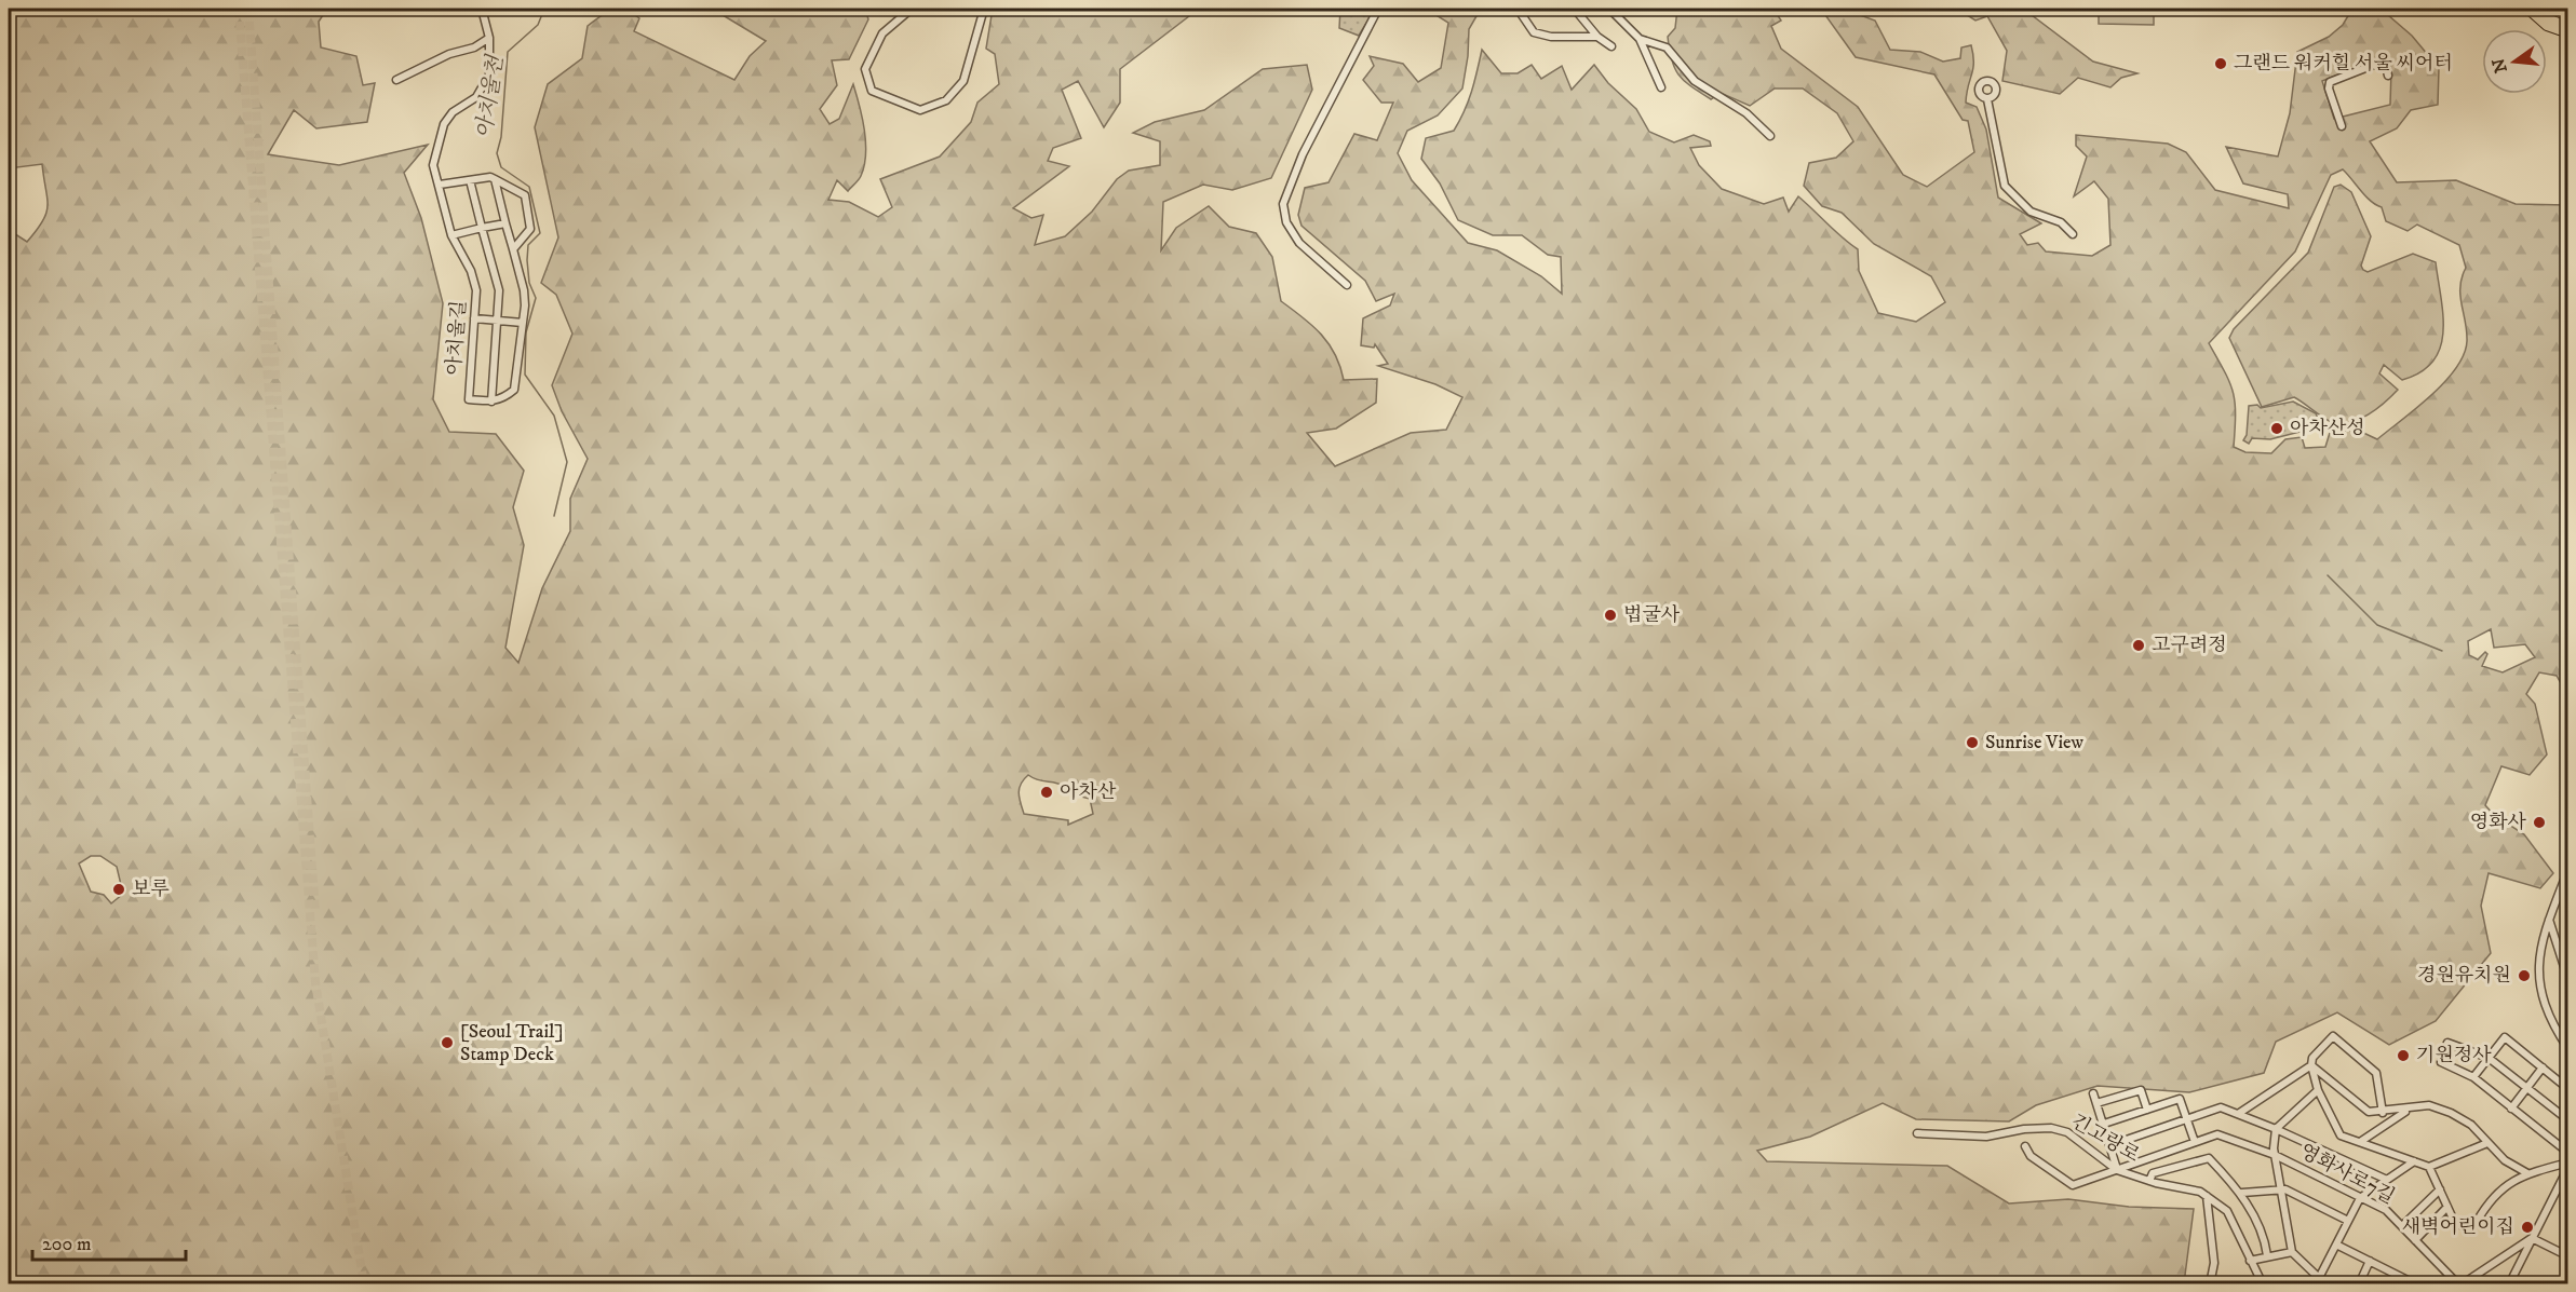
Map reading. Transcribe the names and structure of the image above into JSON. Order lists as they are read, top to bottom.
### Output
{
  "streets": {
    "street": ["아치울길", "긴고랑로", "영화사로7길"]
  },
  "crossings": [
    ["긴고랑로", "영화사로7길"]
  ],
  "water": ["아치울천"],
  "places": [
    "그랜드 워커힐 서울 씨어터",
    "아차산성",
    "법굴사",
    "고구려정",
    "Sunrise View",
    "아차산",
    "영화사",
    "보루",
    "경원유치원",
    "[Seoul Trail] Stamp Deck",
    "기원정사",
    "새벽어린이집"
  ],
  "scale_bar": "200 m",
  "north": "left"
}
